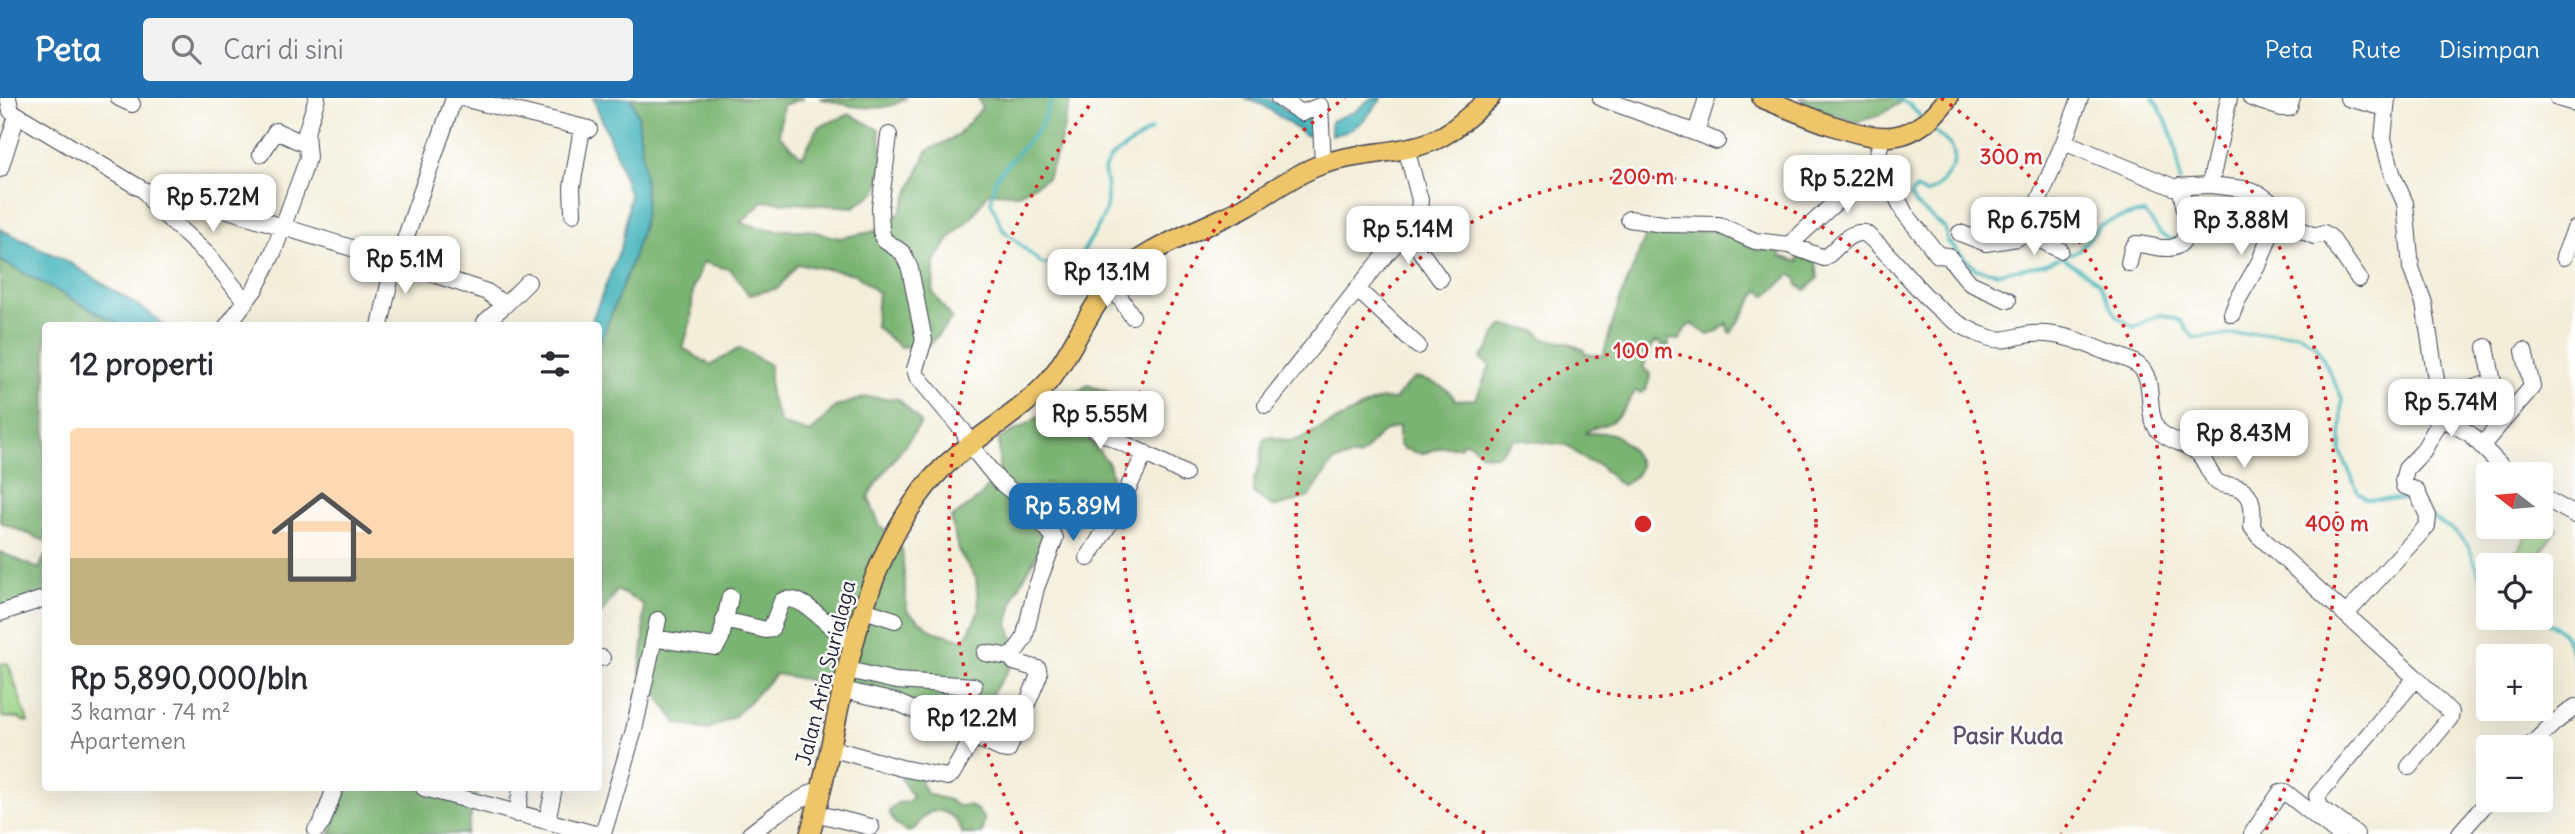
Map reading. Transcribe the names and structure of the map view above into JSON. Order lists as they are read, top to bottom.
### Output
{
  "streets": {
    "main road": ["Jalan Aria Surialaga"]
  },
  "districts": ["Pasir Kuda"],
  "north": "left",
  "page": {
    "header": "Peta",
    "search": "Cari di sini",
    "nav": ["Peta", "Rute", "Disimpan"],
    "price": [
      "Rp 5.22M",
      "Rp 5.72M",
      "Rp 6.75M",
      "Rp 3.88M",
      "Rp 5.14M",
      "Rp 5.1M",
      "Rp 13.1M",
      "Rp 5.74M",
      "Rp 5.55M",
      "Rp 8.43M",
      "Rp 5.89M",
      "Rp 12.2M"
    ],
    "heading": "12 properti",
    "list": [
      {
        "name": "Rp 5,890,000/bln",
        "note": "3 kamar · 74 m² · Apartemen"
      }
    ],
    "map_buttons": ["+", "−"]
  },
  "rings": [
    "300 m",
    "200 m",
    "100 m",
    "400 m"
  ]
}
